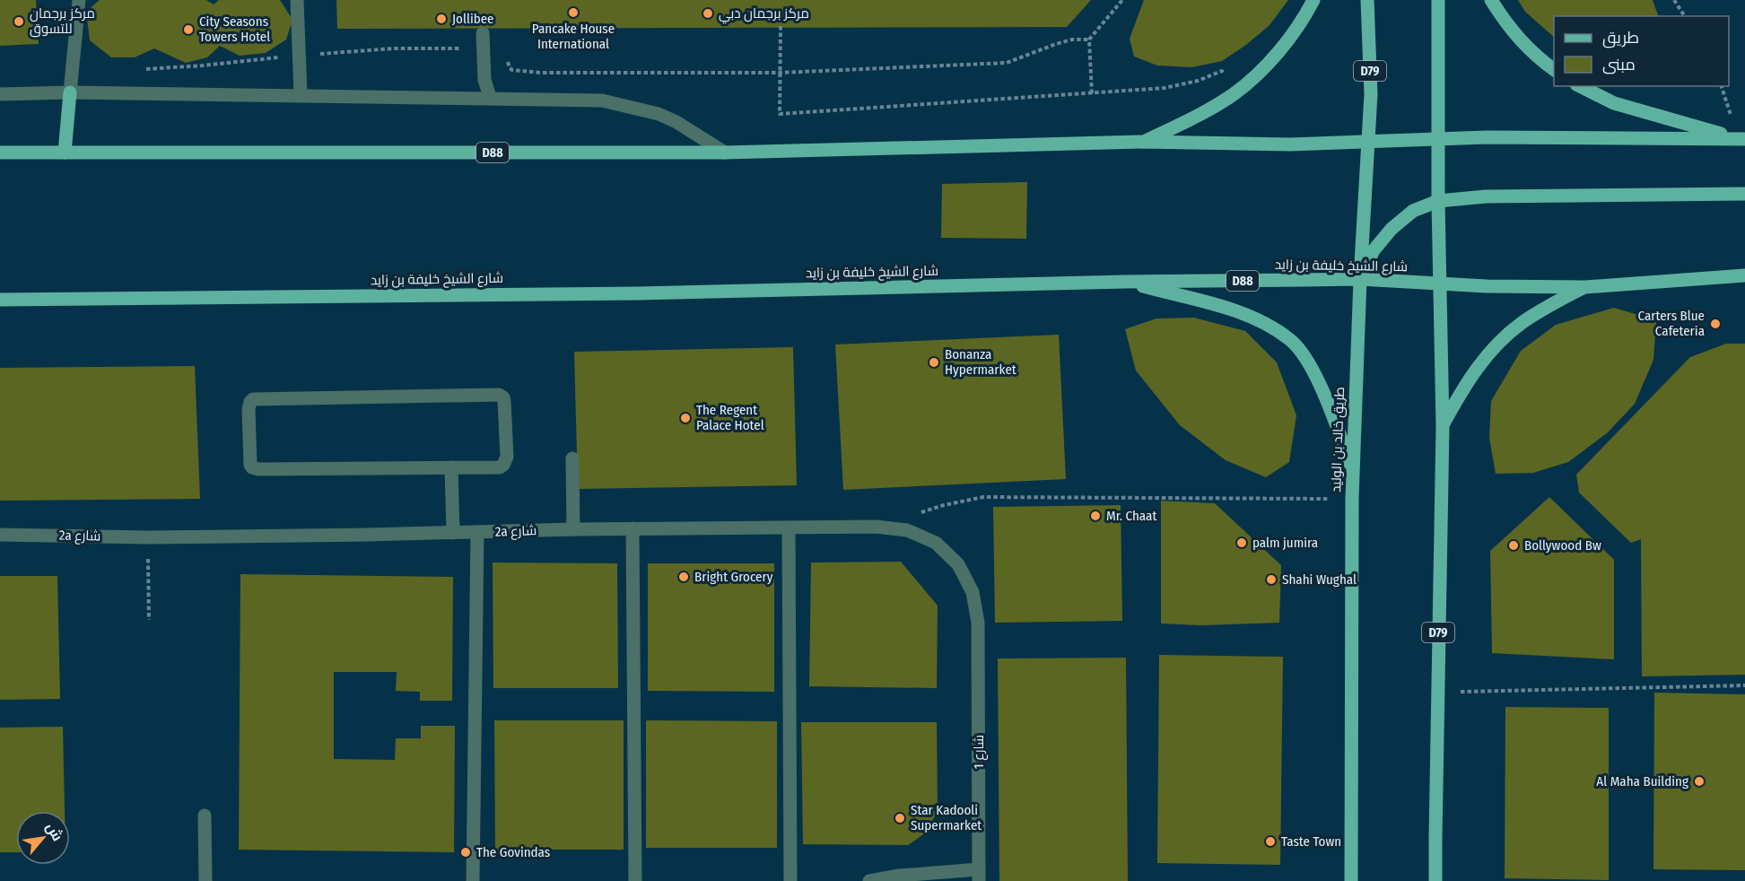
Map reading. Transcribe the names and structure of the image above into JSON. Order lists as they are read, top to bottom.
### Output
{
  "streets": {
    "main road": [
      "D79",
      "D88",
      "شارع الشيخ خليفة بن زايد",
      "طريق خالد بن الوليد"
    ],
    "street": ["2a شارع", "شارع 1"]
  },
  "crossings": [
    ["D79", "D88"],
    ["D79", "شارع الشيخ خليفة بن زايد"],
    ["D88", "طريق خالد بن الوليد"],
    ["شارع الشيخ خليفة بن زايد", "طريق خالد بن الوليد"],
    ["2a شارع", "شارع 1"]
  ],
  "places": [
    "Pancake House International",
    "مركز برجمان دبي",
    "Jollibee",
    "مركز برجمان للتسوق",
    "City Seasons Towers Hotel",
    "Carters Blue Cafeteria",
    "Bonanza Hypermarket",
    "The Regent Palace Hotel",
    "Mr. Chaat",
    "palm jumira",
    "Bollywood Bw",
    "Bright Grocery",
    "Shahi Wughal",
    "Al Maha Building",
    "Star Kadooli Supermarket",
    "Taste Town",
    "The Govindas"
  ],
  "legend": ["طريق", "مبنى"],
  "north": "top right"
}
